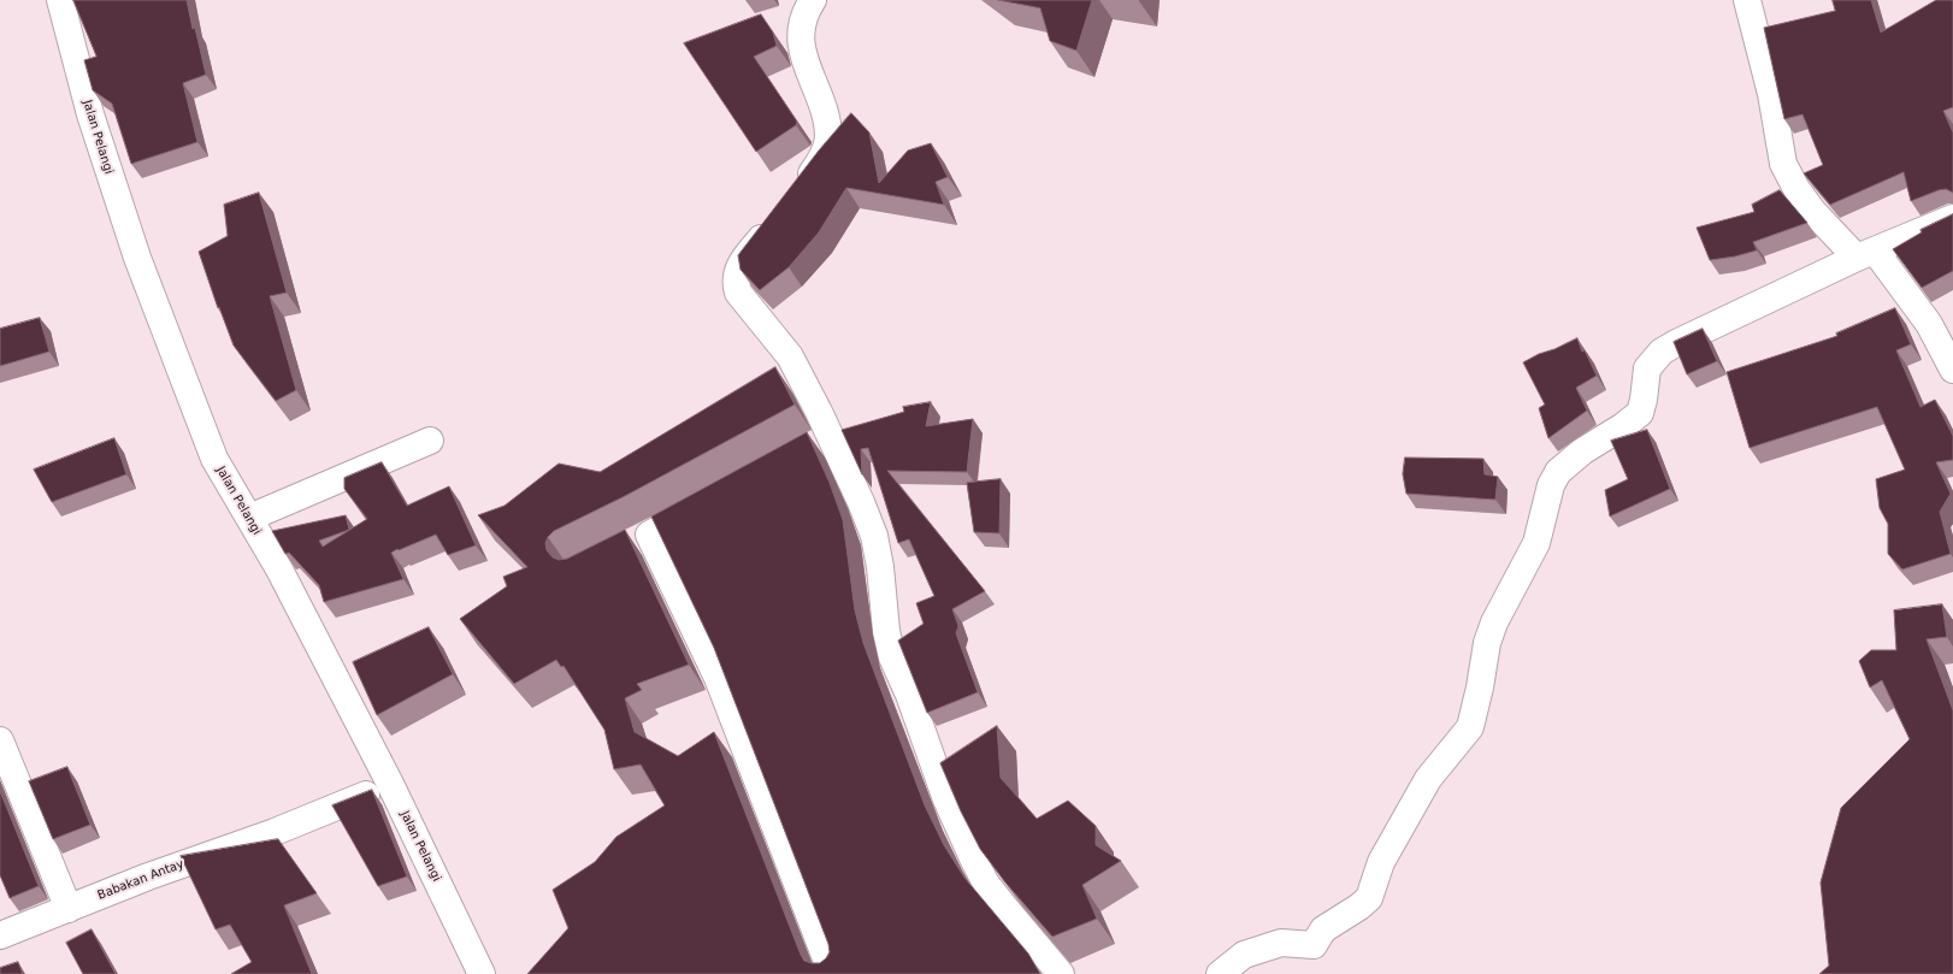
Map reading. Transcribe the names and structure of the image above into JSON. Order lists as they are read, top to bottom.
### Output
{
  "streets": {
    "street": ["Jalan Pelangi", "Babakan Antay"]
  },
  "crossings": [
    ["Jalan Pelangi", "Babakan Antay"]
  ]
}
